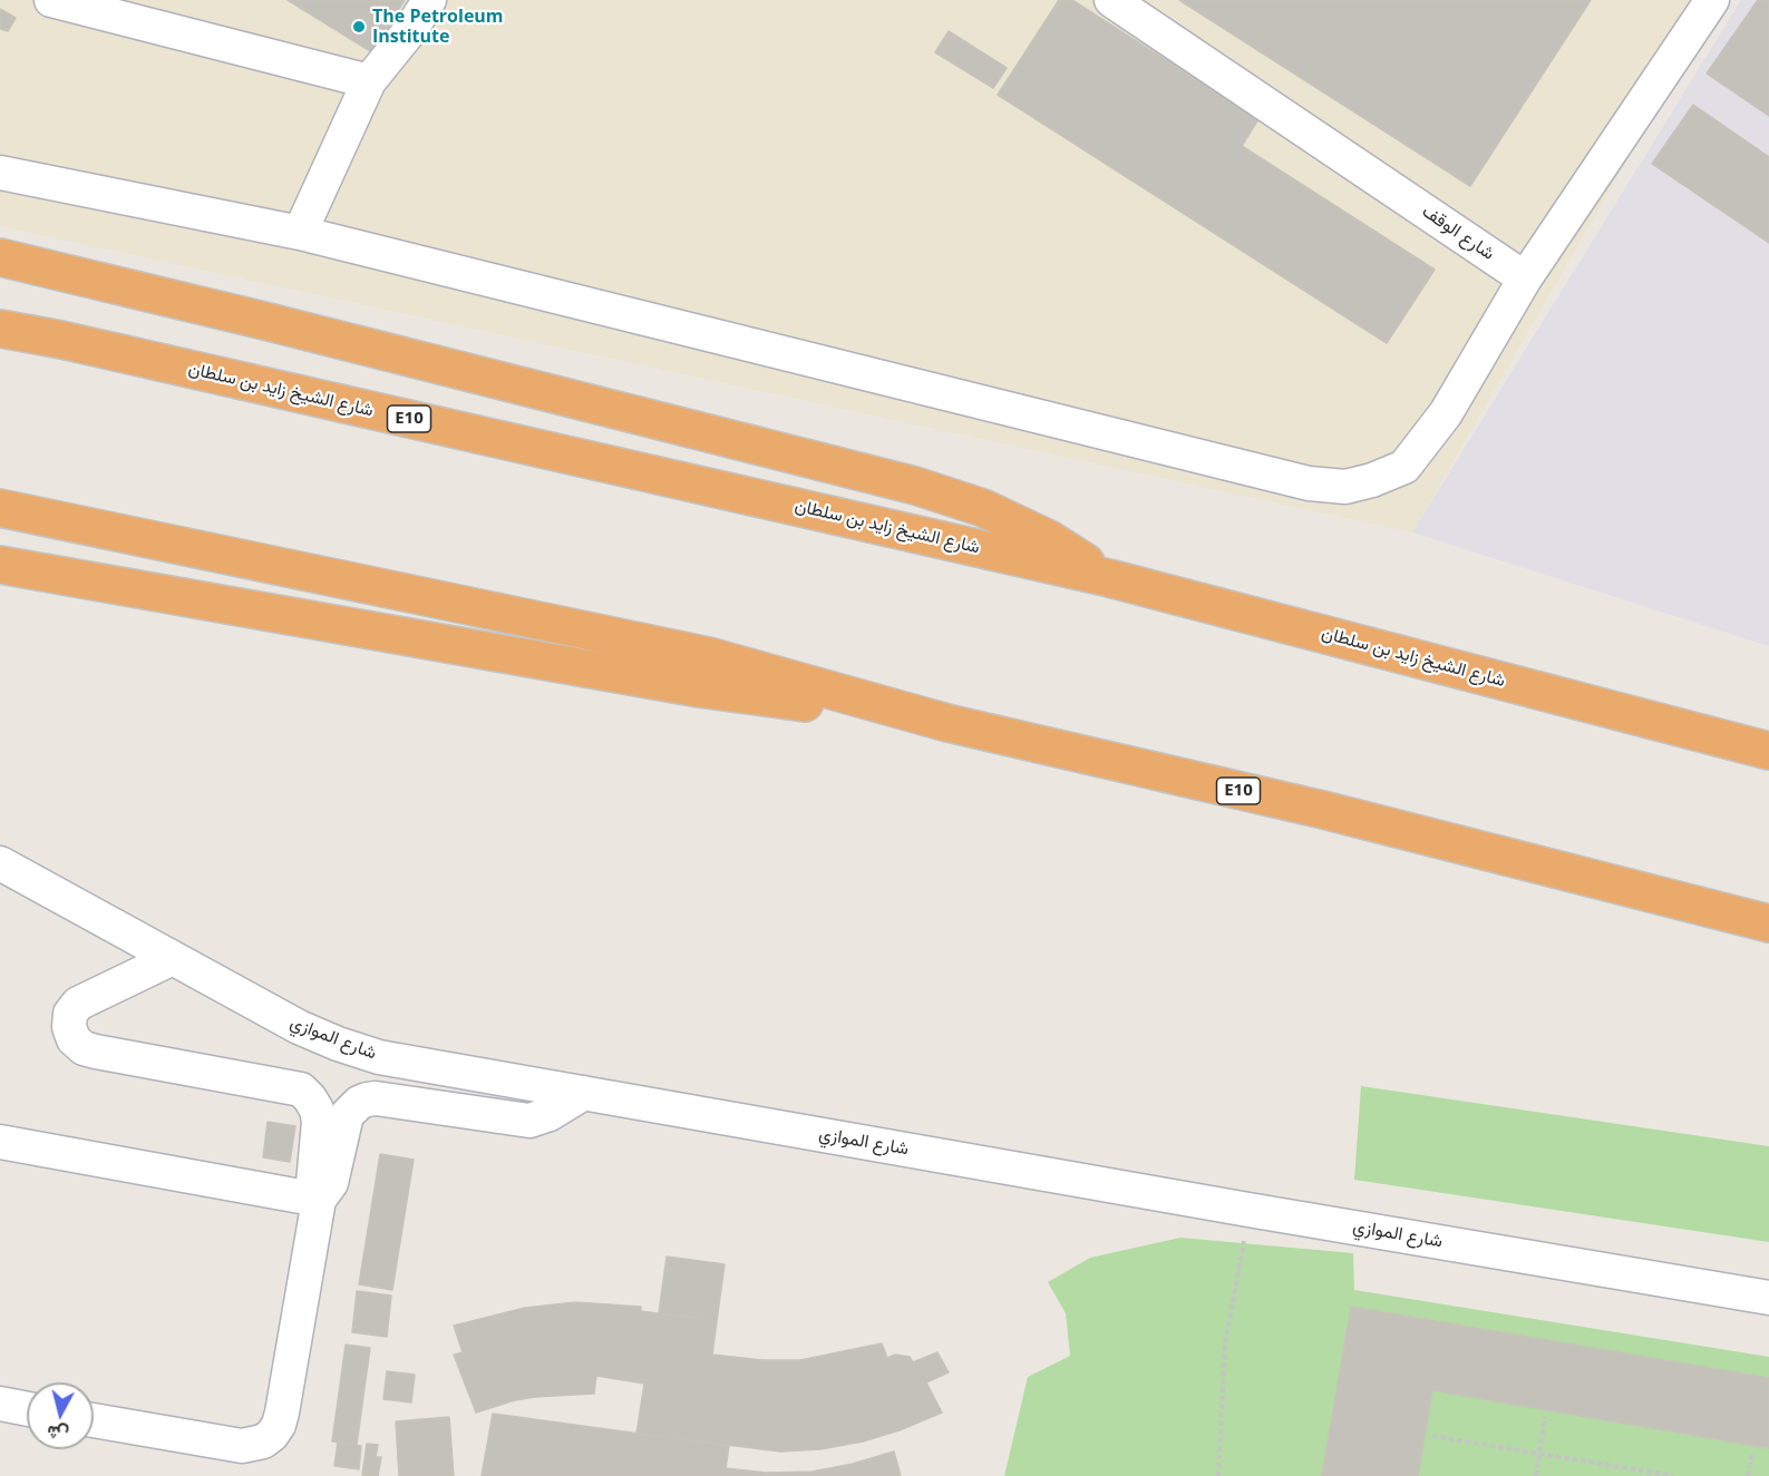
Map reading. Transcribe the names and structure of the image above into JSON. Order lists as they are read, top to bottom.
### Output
{
  "streets": {
    "highway": ["شارع الشيخ زايد بن سلطان", "E10"],
    "street": ["شارع الوقف", "شارع الموازي"]
  },
  "places": ["The Petroleum Institute"],
  "north": "bottom"
}
